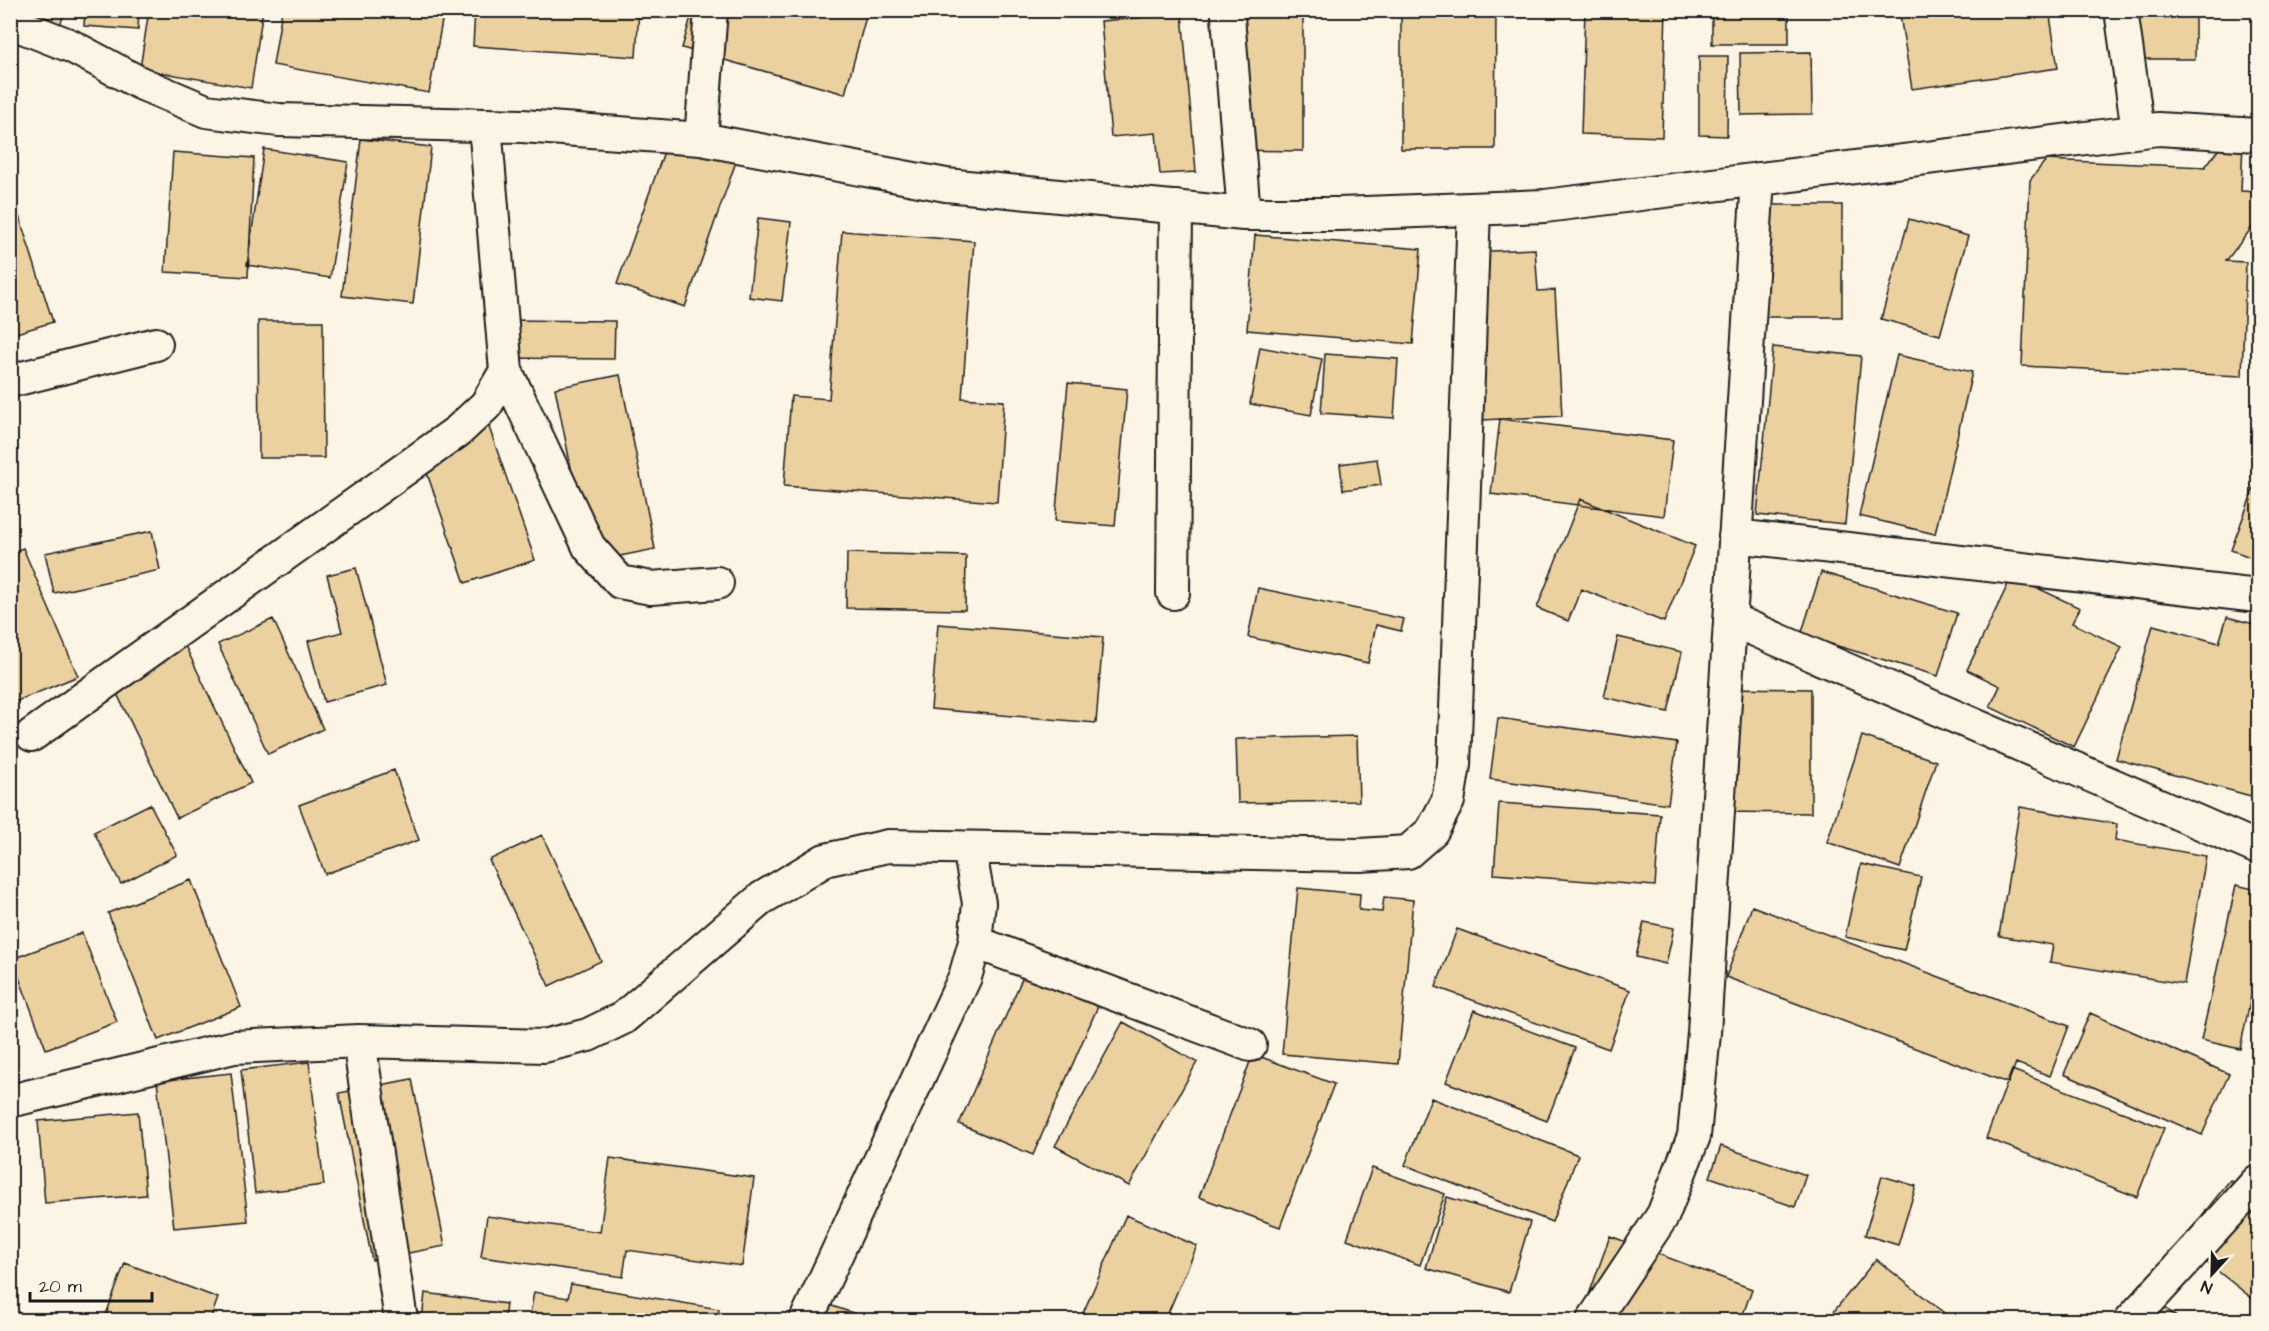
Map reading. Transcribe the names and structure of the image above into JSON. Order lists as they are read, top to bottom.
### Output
{
  "scale_bar": "20 m",
  "north": "bottom"
}
